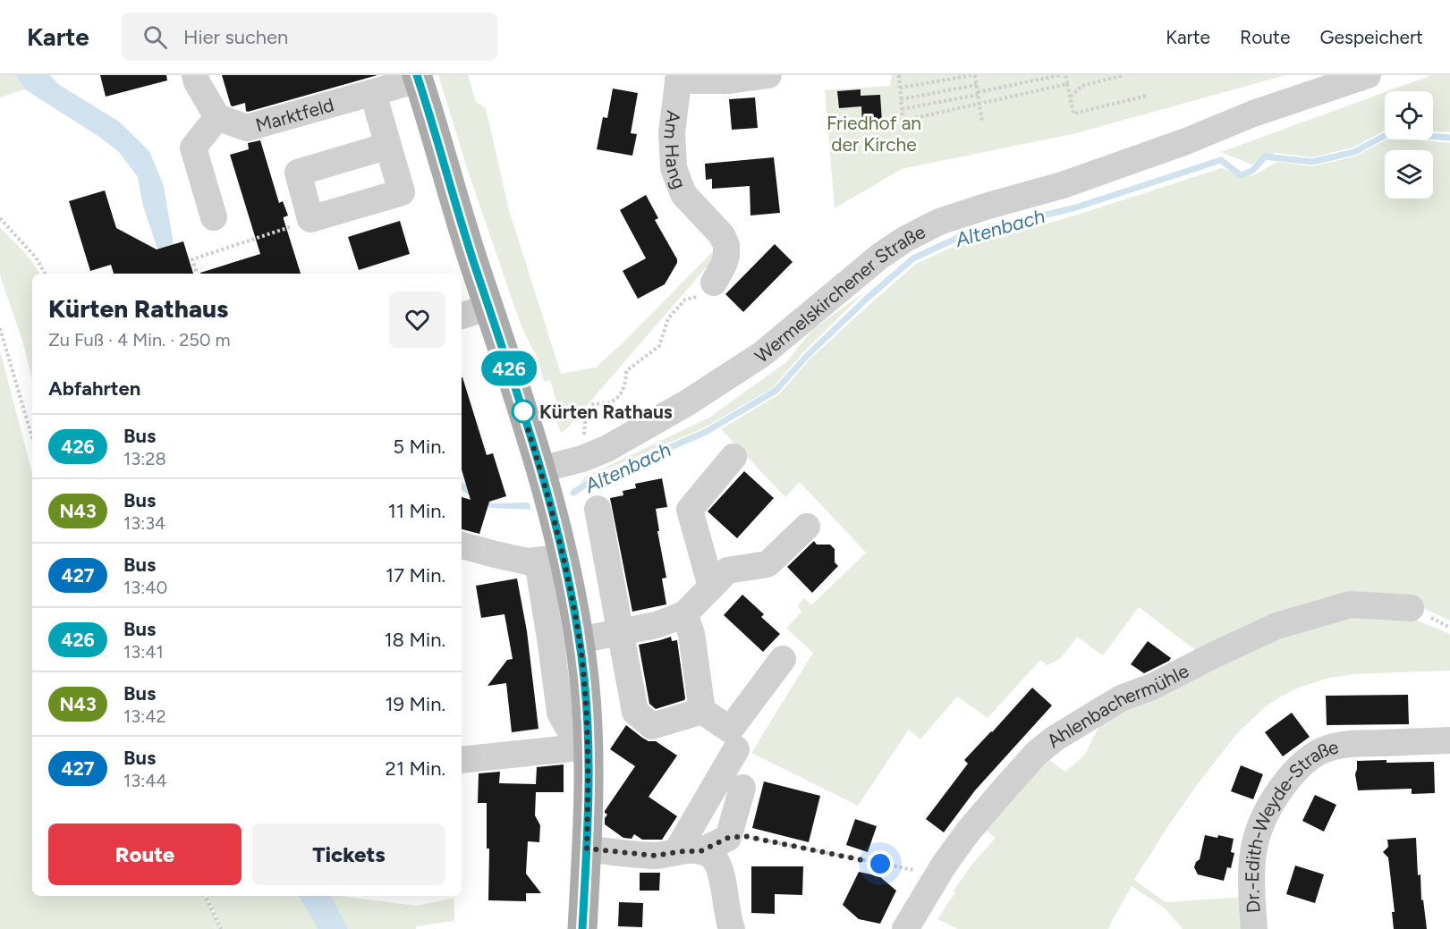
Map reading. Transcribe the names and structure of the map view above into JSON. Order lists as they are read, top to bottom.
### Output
{
  "streets": {
    "street": [
      "Marktfeld",
      "Am Hang",
      "Wermelskirchener Straße",
      "Ahlenbachermühle",
      "Dr.-Edith-Weyde-Straße"
    ]
  },
  "water": ["Altenbach"],
  "parks": ["Friedhof an der Kirche"],
  "places": ["Kürten Rathaus"],
  "lines": ["bus line 426"],
  "page": {
    "header": "Karte",
    "search": "Hier suchen",
    "nav": ["Karte", "Route", "Gespeichert"],
    "on_map": "426",
    "heading": [
      ["Kürten Rathaus", "Zu Fuß · 4 Min. · 250 m"],
      "Abfahrten"
    ],
    "list": [
      {
        "mark": "426",
        "name": "Bus",
        "note": "13:28",
        "value": "5 Min."
      },
      {
        "mark": "N43",
        "name": "Bus",
        "note": "13:34",
        "value": "11 Min."
      },
      {
        "mark": "427",
        "name": "Bus",
        "note": "13:40",
        "value": "17 Min."
      },
      {
        "mark": "426",
        "name": "Bus",
        "note": "13:41",
        "value": "18 Min."
      },
      {
        "mark": "N43",
        "name": "Bus",
        "note": "13:42",
        "value": "19 Min."
      },
      {
        "mark": "427",
        "name": "Bus",
        "note": "13:44",
        "value": "21 Min."
      }
    ],
    "buttons": ["Route", "Tickets"]
  }
}
